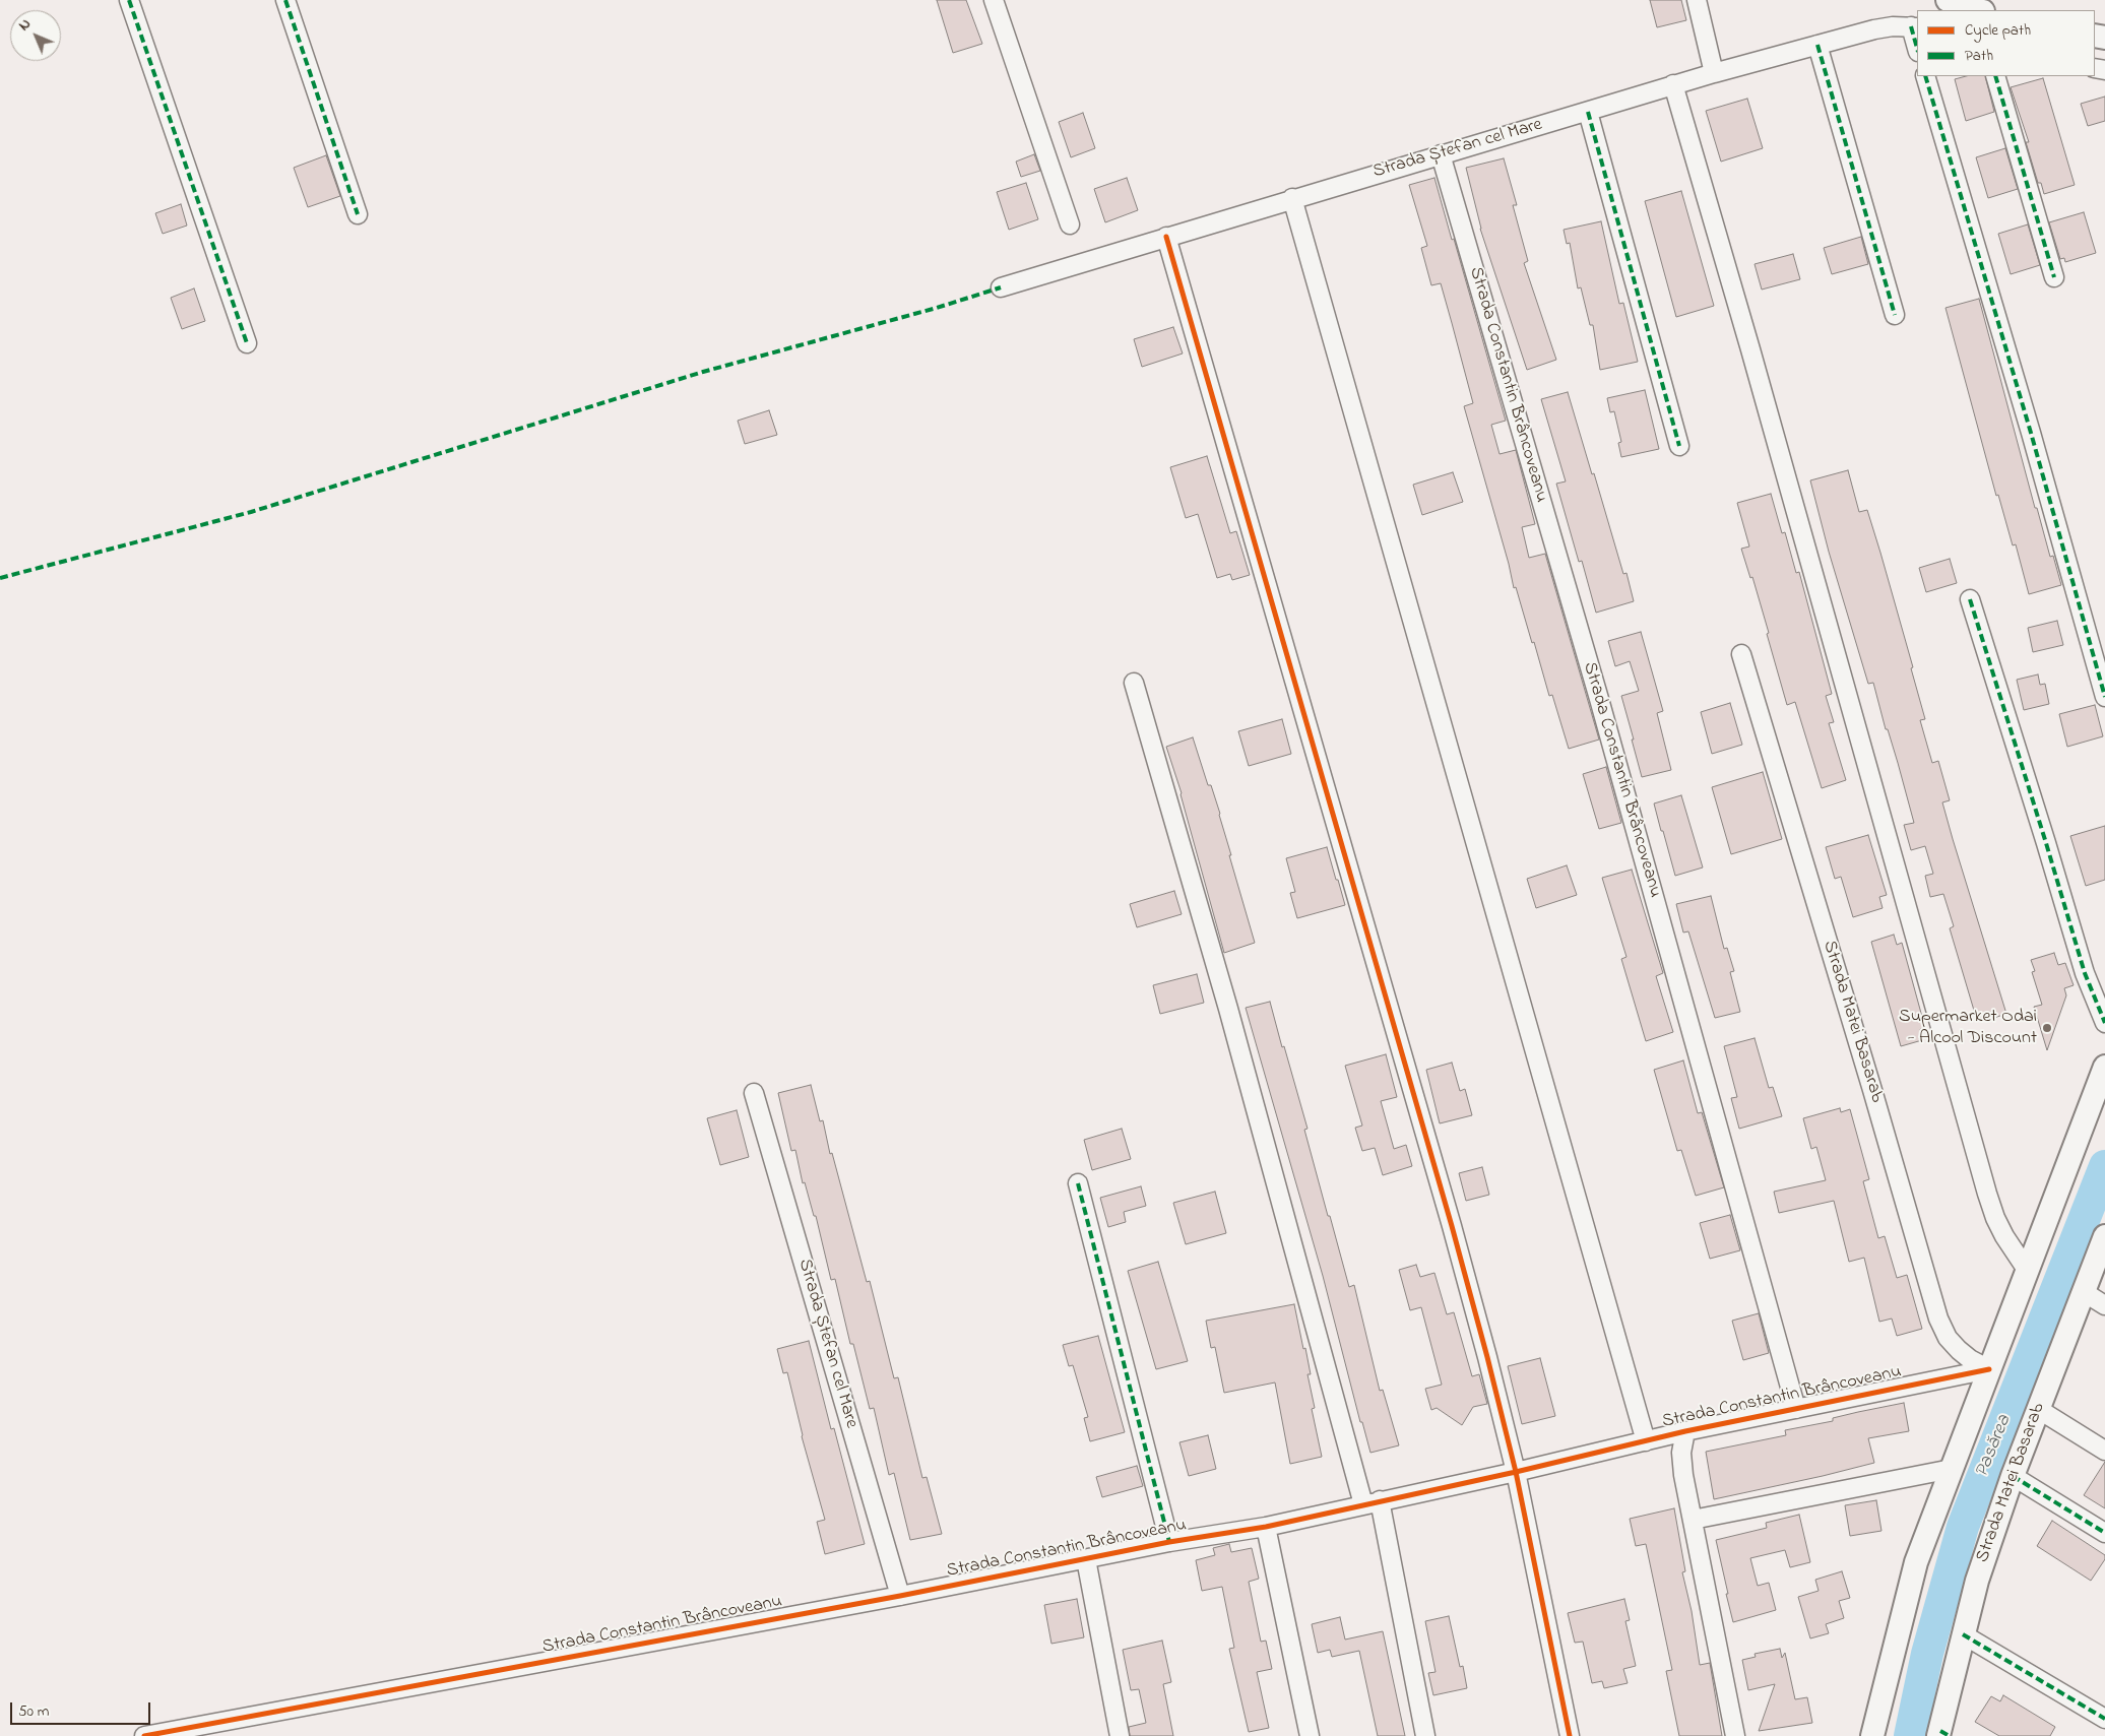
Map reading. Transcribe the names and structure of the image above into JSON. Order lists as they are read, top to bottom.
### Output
{
  "streets": {
    "street": ["Strada Ștefan cel Mare", "Strada Constantin Brâncoveanu", "Strada Matei Basarab"]
  },
  "crossings": [
    ["Strada Ștefan cel Mare", "Strada Constantin Brâncoveanu"],
    ["Strada Constantin Brâncoveanu", "Strada Matei Basarab"]
  ],
  "water": ["Pasărea"],
  "places": ["Supermarket Odai - Alcool Discount"],
  "legend": ["Cycle path", "Path"],
  "scale_bar": "50 m",
  "north": "top left"
}
